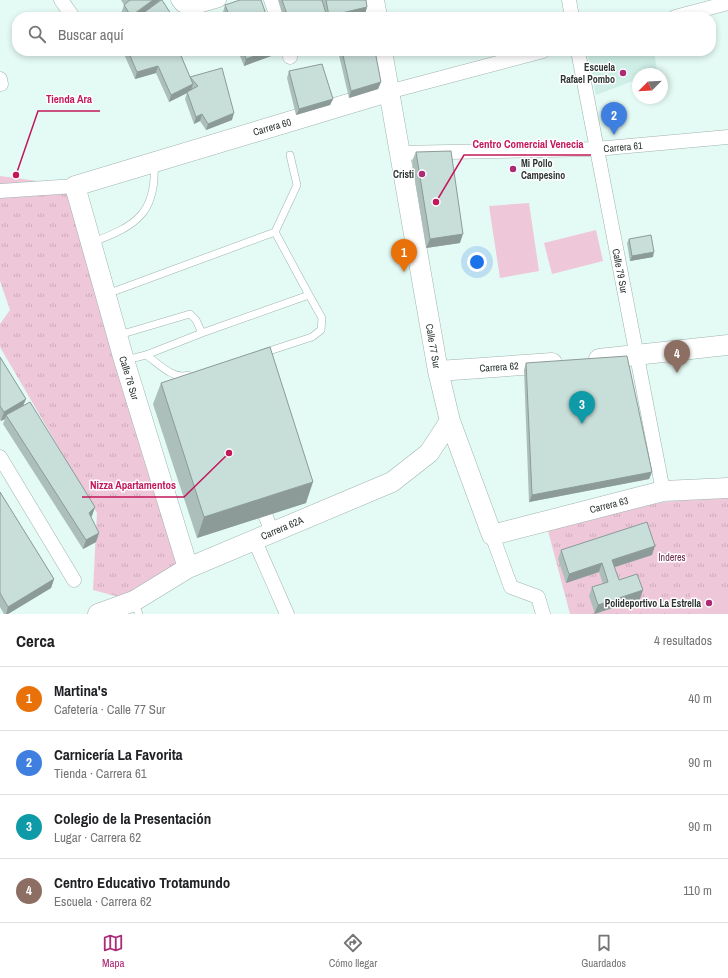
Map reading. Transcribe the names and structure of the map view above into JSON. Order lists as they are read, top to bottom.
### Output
{
  "streets": {
    "street": [
      "Carrera 60",
      "Carrera 61",
      "Calle 79 Sur",
      "Calle 77 Sur",
      "Carrera 62",
      "Calle 76 Sur",
      "Carrera 63",
      "Carrera 62A"
    ]
  },
  "crossings": [
    ["Carrera 60", "Calle 77 Sur"],
    ["Carrera 60", "Calle 76 Sur"],
    ["Carrera 61", "Calle 79 Sur"],
    ["Carrera 61", "Calle 77 Sur"],
    ["Calle 79 Sur", "Carrera 62"],
    ["Calle 79 Sur", "Carrera 63"],
    ["Calle 77 Sur", "Carrera 62"],
    ["Calle 77 Sur", "Carrera 63"],
    ["Calle 77 Sur", "Carrera 62A"],
    ["Calle 76 Sur", "Carrera 62A"]
  ],
  "parks": ["Inderes"],
  "places": [
    "Escuela Rafael Pombo",
    "Mi Pollo Campesino",
    "Cristi",
    "Tienda Ara",
    "Centro Comercial Venecia",
    "Nizza Apartamentos",
    "Polideportivo La Estrella"
  ],
  "north": "bottom left",
  "page": {
    "search": "Buscar aquí",
    "pins": [
      "2",
      "1",
      "4",
      "3"
    ],
    "heading": ["Cerca", "4 resultados"],
    "list": [
      {
        "mark": "1",
        "name": "Martina's",
        "note": "Cafetería · Calle 77 Sur",
        "value": "40 m"
      },
      {
        "mark": "2",
        "name": "Carnicería La Favorita",
        "note": "Tienda · Carrera 61",
        "value": "90 m"
      },
      {
        "mark": "3",
        "name": "Colegio de la Presentación",
        "note": "Lugar · Carrera 62",
        "value": "90 m"
      },
      {
        "mark": "4",
        "name": "Centro Educativo Trotamundo",
        "note": "Escuela · Carrera 62",
        "value": "110 m"
      }
    ],
    "nav": ["Mapa", "Cómo llegar", "Guardados"]
  }
}
